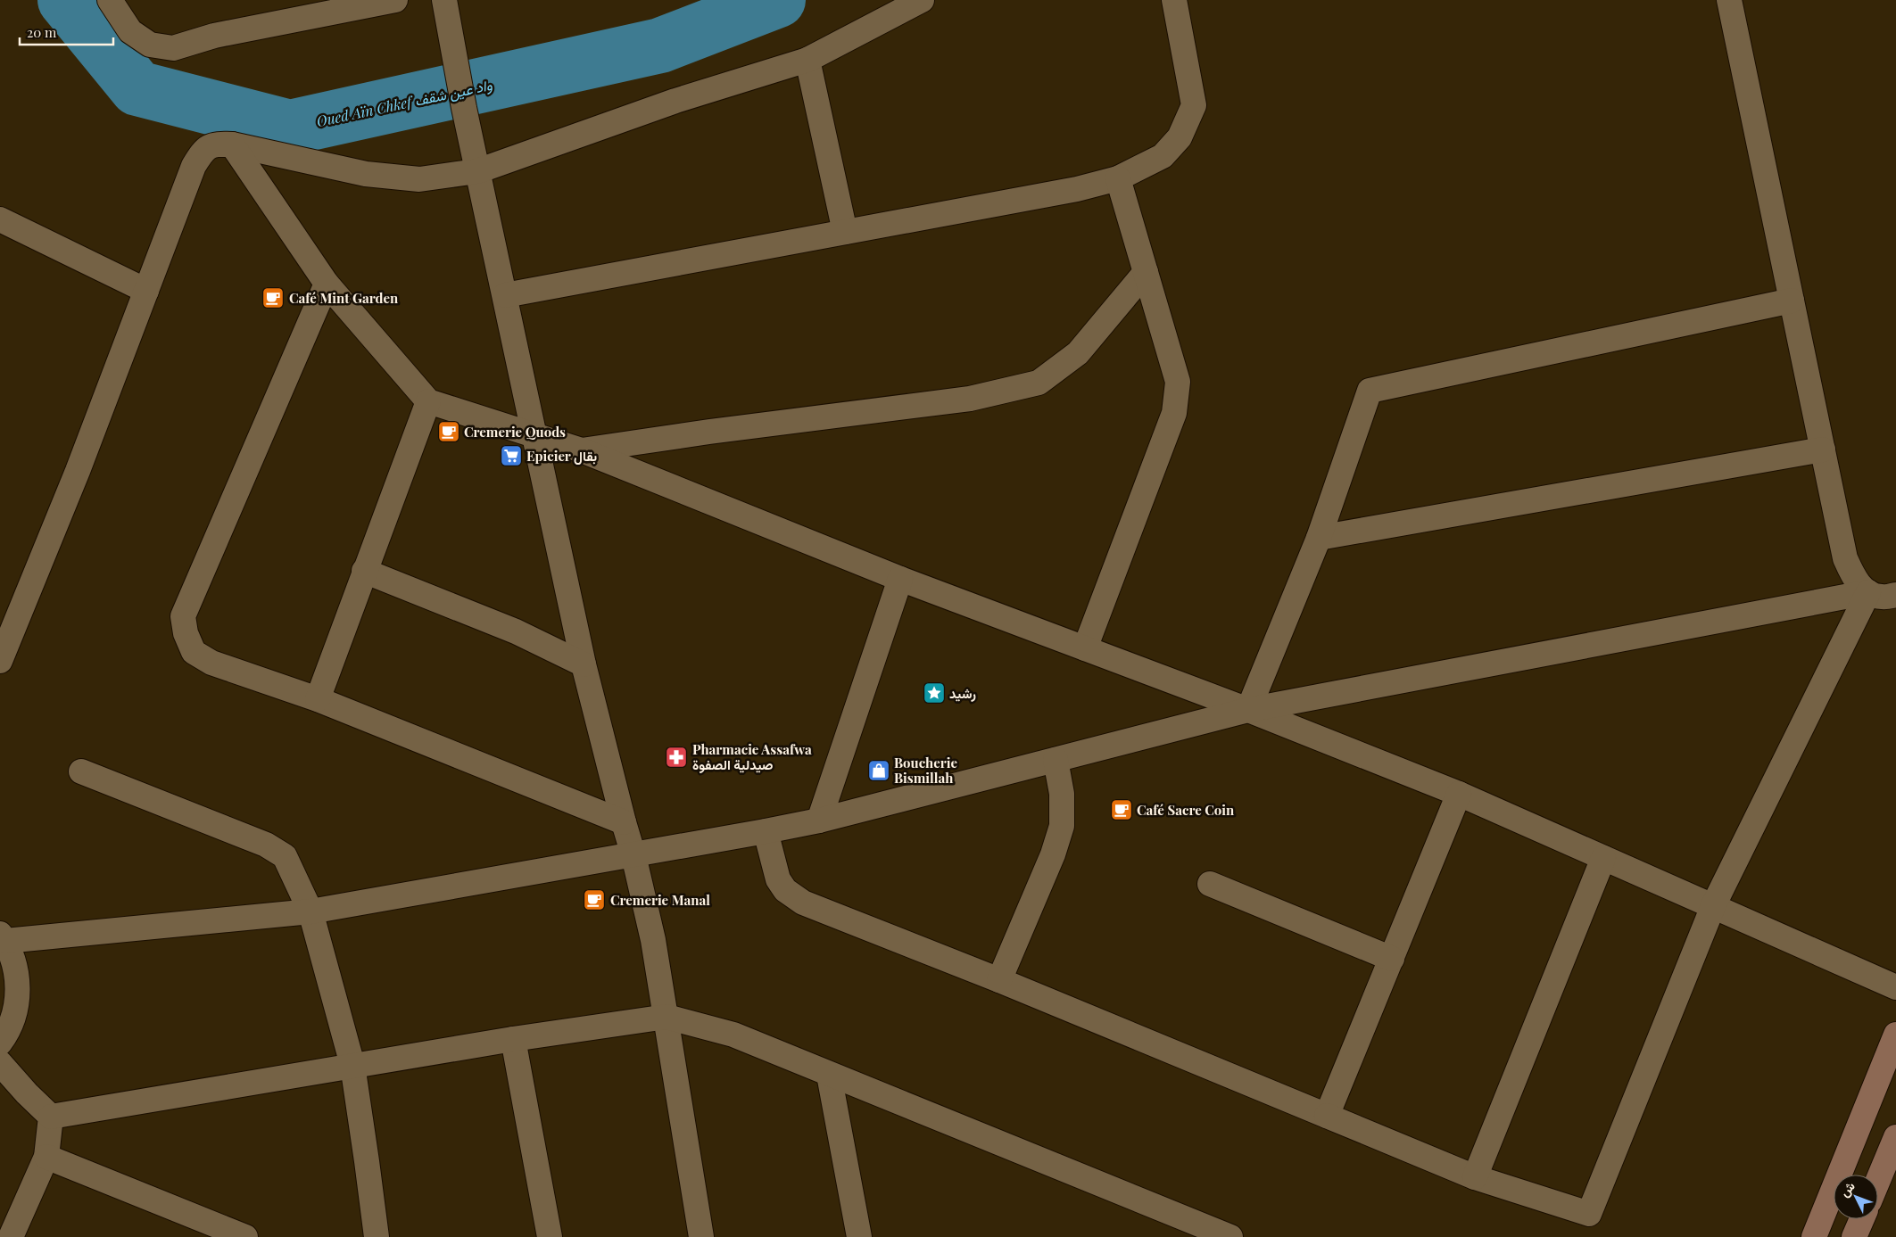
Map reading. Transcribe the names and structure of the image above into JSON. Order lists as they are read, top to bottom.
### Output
{
  "water": ["Oued Aïn Chkef واد عين شقف"],
  "places": {
    "cafe": [
      "Café Mint Garden",
      "Cremerie Quods",
      "Café Sacre Coin",
      "Cremerie Manal"
    ],
    "supermarket": ["Epicier بقال"],
    "place": ["رشيد"],
    "pharmacy": ["Pharmacie Assafwa صيدلية الصفوة"],
    "shop": ["Boucherie Bismillah"]
  },
  "scale_bar": "20 m",
  "north": "top left"
}
